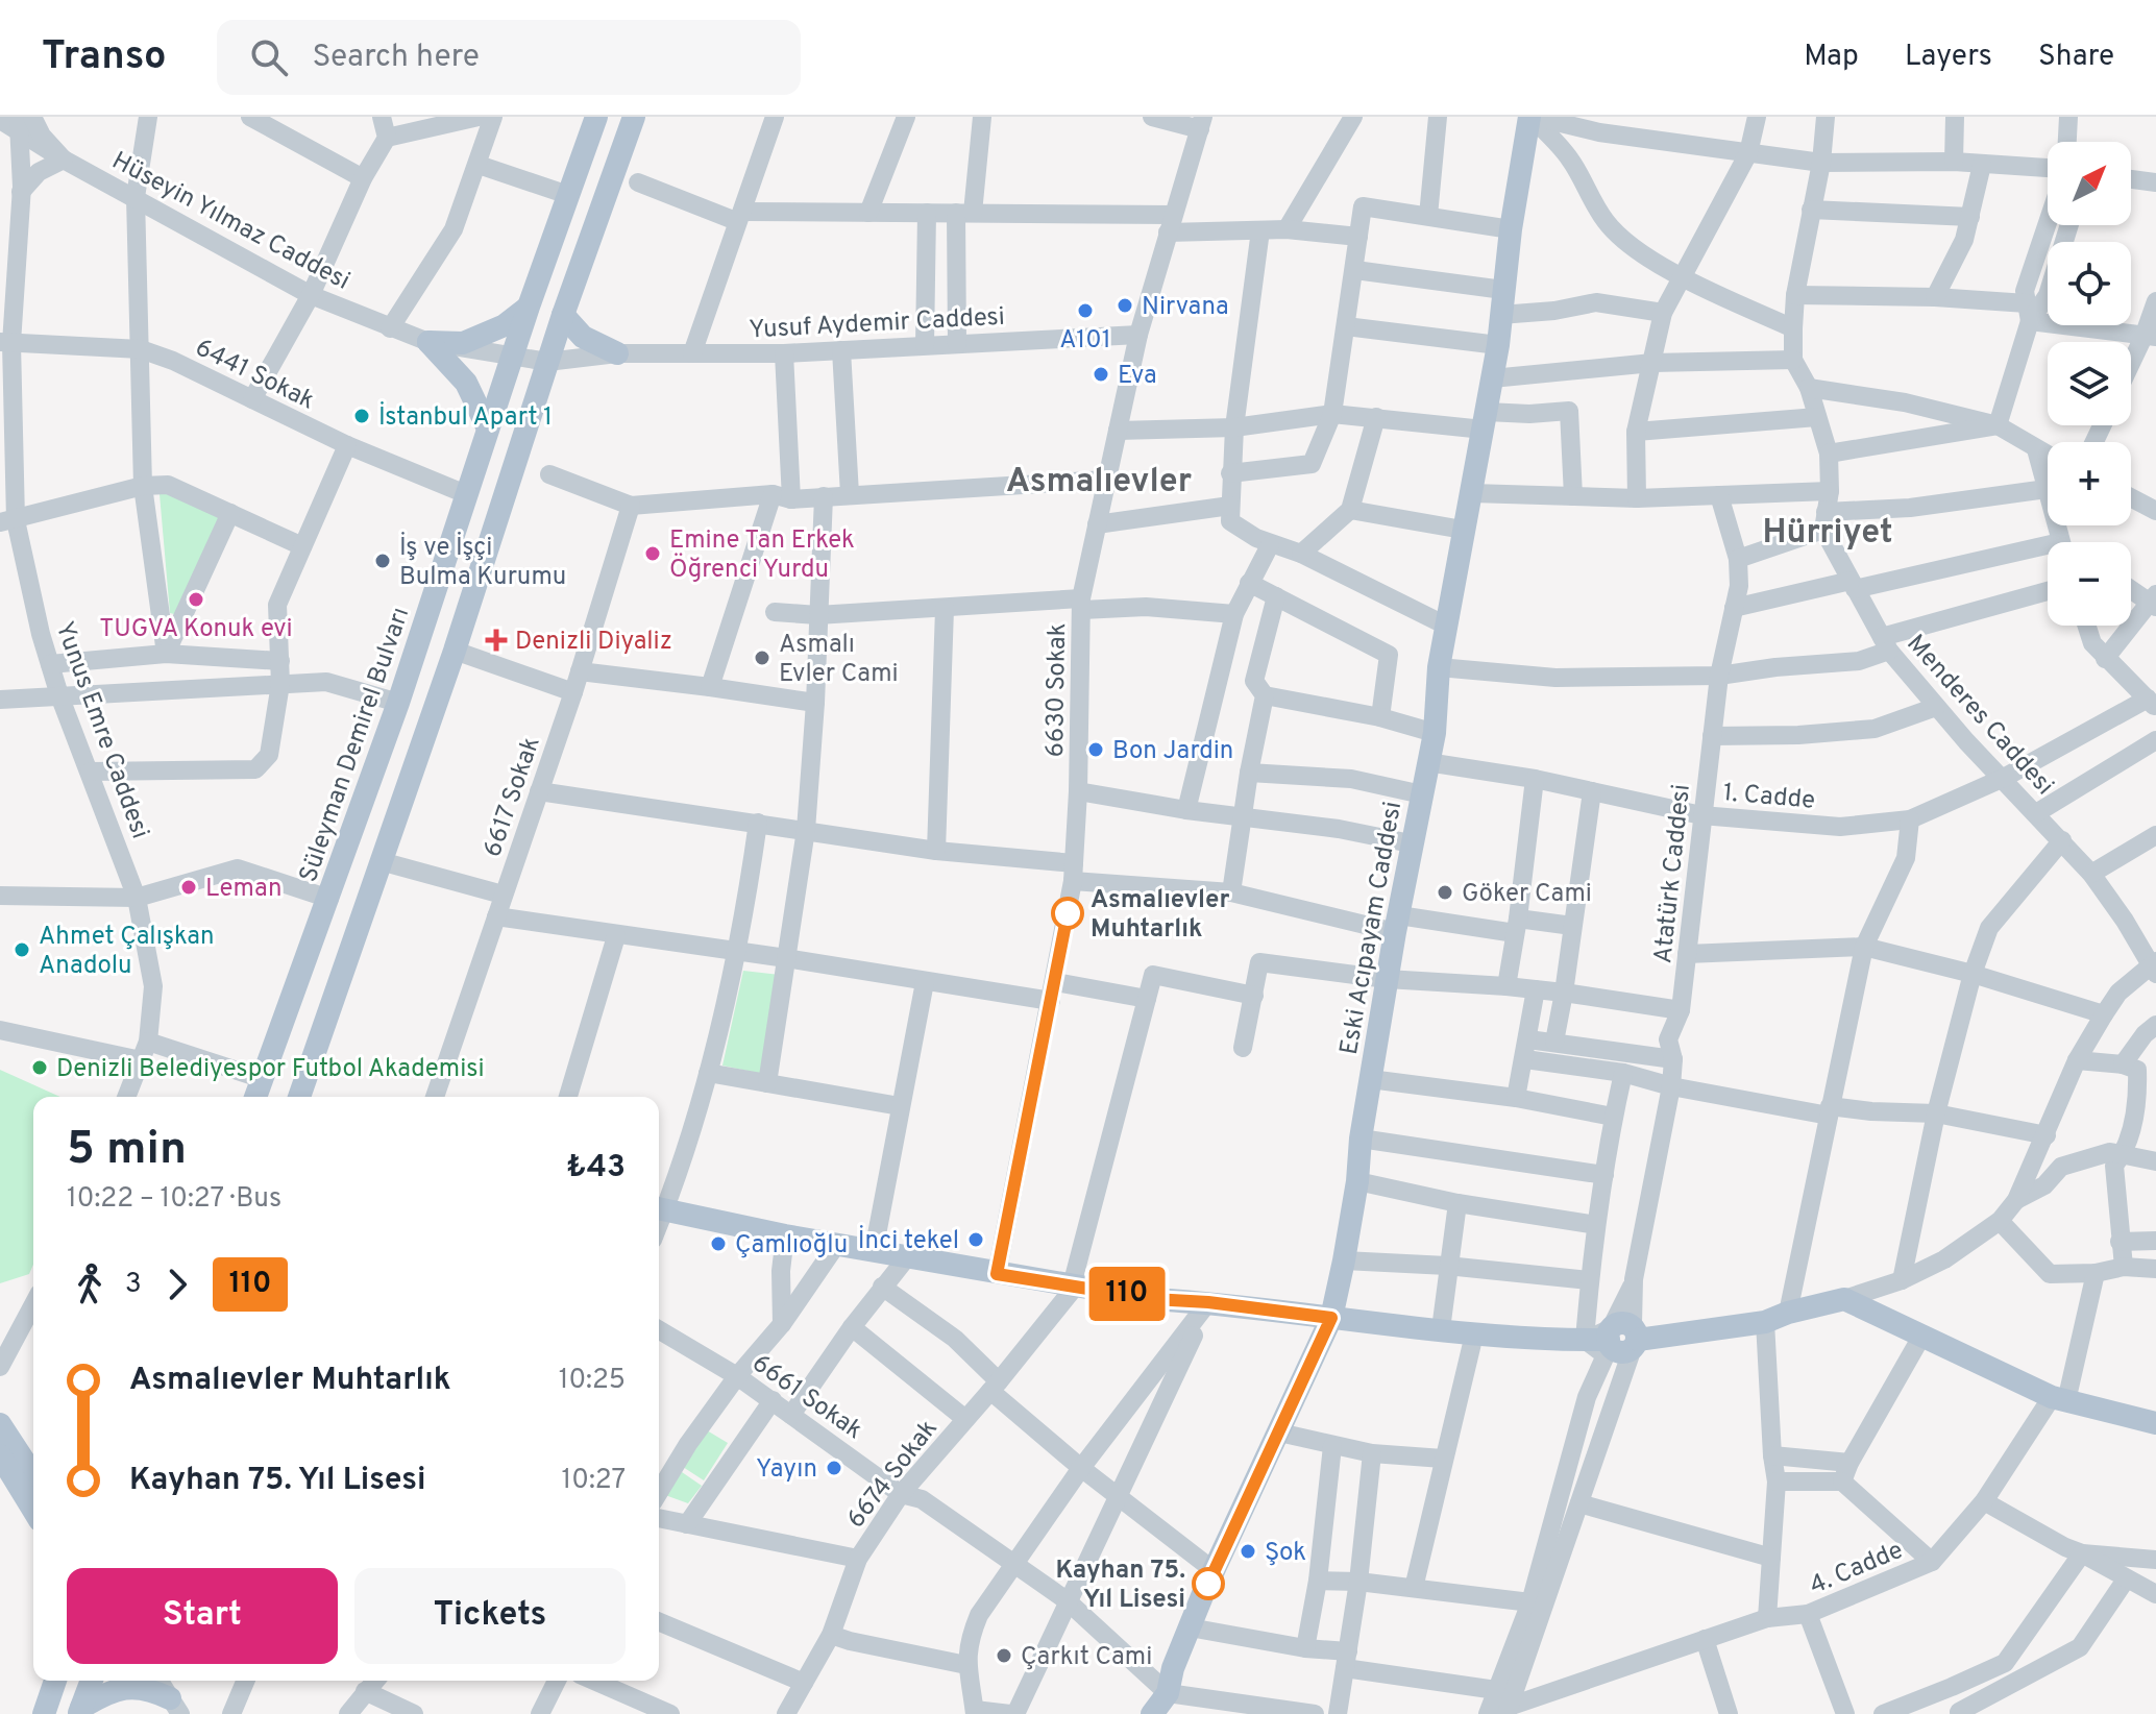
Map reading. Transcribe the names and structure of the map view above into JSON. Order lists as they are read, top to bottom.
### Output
{
  "streets": {
    "main road": ["Süleyman Demirel Bulvarı", "Eski Acıpayam Caddesi"],
    "street": [
      "Hüseyin Yılmaz Caddesi",
      "Yusuf Aydemir Caddesi",
      "6441 Sokak",
      "6630 Sokak",
      "Menderes Caddesi",
      "Yunus Emre Caddesi",
      "1. Cadde",
      "6617 Sokak",
      "Atatürk Caddesi",
      "6661 Sokak",
      "6674 Sokak",
      "4. Cadde"
    ]
  },
  "crossings": [
    ["Hüseyin Yılmaz Caddesi", "Yusuf Aydemir Caddesi"],
    ["Hüseyin Yılmaz Caddesi", "Yunus Emre Caddesi"],
    ["Hüseyin Yılmaz Caddesi", "Süleyman Demirel Bulvarı"],
    ["Yusuf Aydemir Caddesi", "6630 Sokak"],
    ["6441 Sokak", "Yunus Emre Caddesi"],
    ["6441 Sokak", "Süleyman Demirel Bulvarı"],
    ["Menderes Caddesi", "1. Cadde"],
    ["1. Cadde", "Atatürk Caddesi"],
    ["1. Cadde", "Eski Acıpayam Caddesi"],
    ["Eski Acıpayam Caddesi", "6661 Sokak"],
    ["6661 Sokak", "6674 Sokak"]
  ],
  "districts": ["Asmalıevler", "Hürriyet"],
  "places": {
    "other": [
      "Nirvana",
      "A101",
      "Eva",
      "İstanbul Apart 1",
      "Emine Tan Erkek Öğrenci Yurdu",
      "İş ve İşçi Bulma Kurumu",
      "TUGVA Konuk evi",
      "Asmalı Evler Cami",
      "Bon Jardin",
      "Leman",
      "Göker Cami",
      "Asmalıevler Muhtarlık",
      "Ahmet Çalışkan Anadolu",
      "Denizli Belediyespor Futbol Akademisi",
      "İnci tekel",
      "Çamlıoğlu",
      "Yayın",
      "Şok",
      "Kayhan 75. Yıl Lisesi",
      "Çarkıt Cami"
    ],
    "health": ["Denizli Diyaliz"]
  },
  "lines": ["bus line 110"],
  "north": "top right",
  "page": {
    "header": "Transo",
    "search": "Search here",
    "nav": ["Map", "Layers", "Share"],
    "on_map": "110",
    "map_buttons": ["+", "−"],
    "heading": ["5 min", "10:22 – 10:27 · Bus", "₺43"],
    "legs": ["3", "110"],
    "list": [
      {
        "name": "Asmalıevler Muhtarlık",
        "value": "10:25"
      },
      {
        "name": "Kayhan 75. Yıl Lisesi",
        "value": "10:27"
      }
    ],
    "buttons": ["Start", "Tickets"]
  }
}
